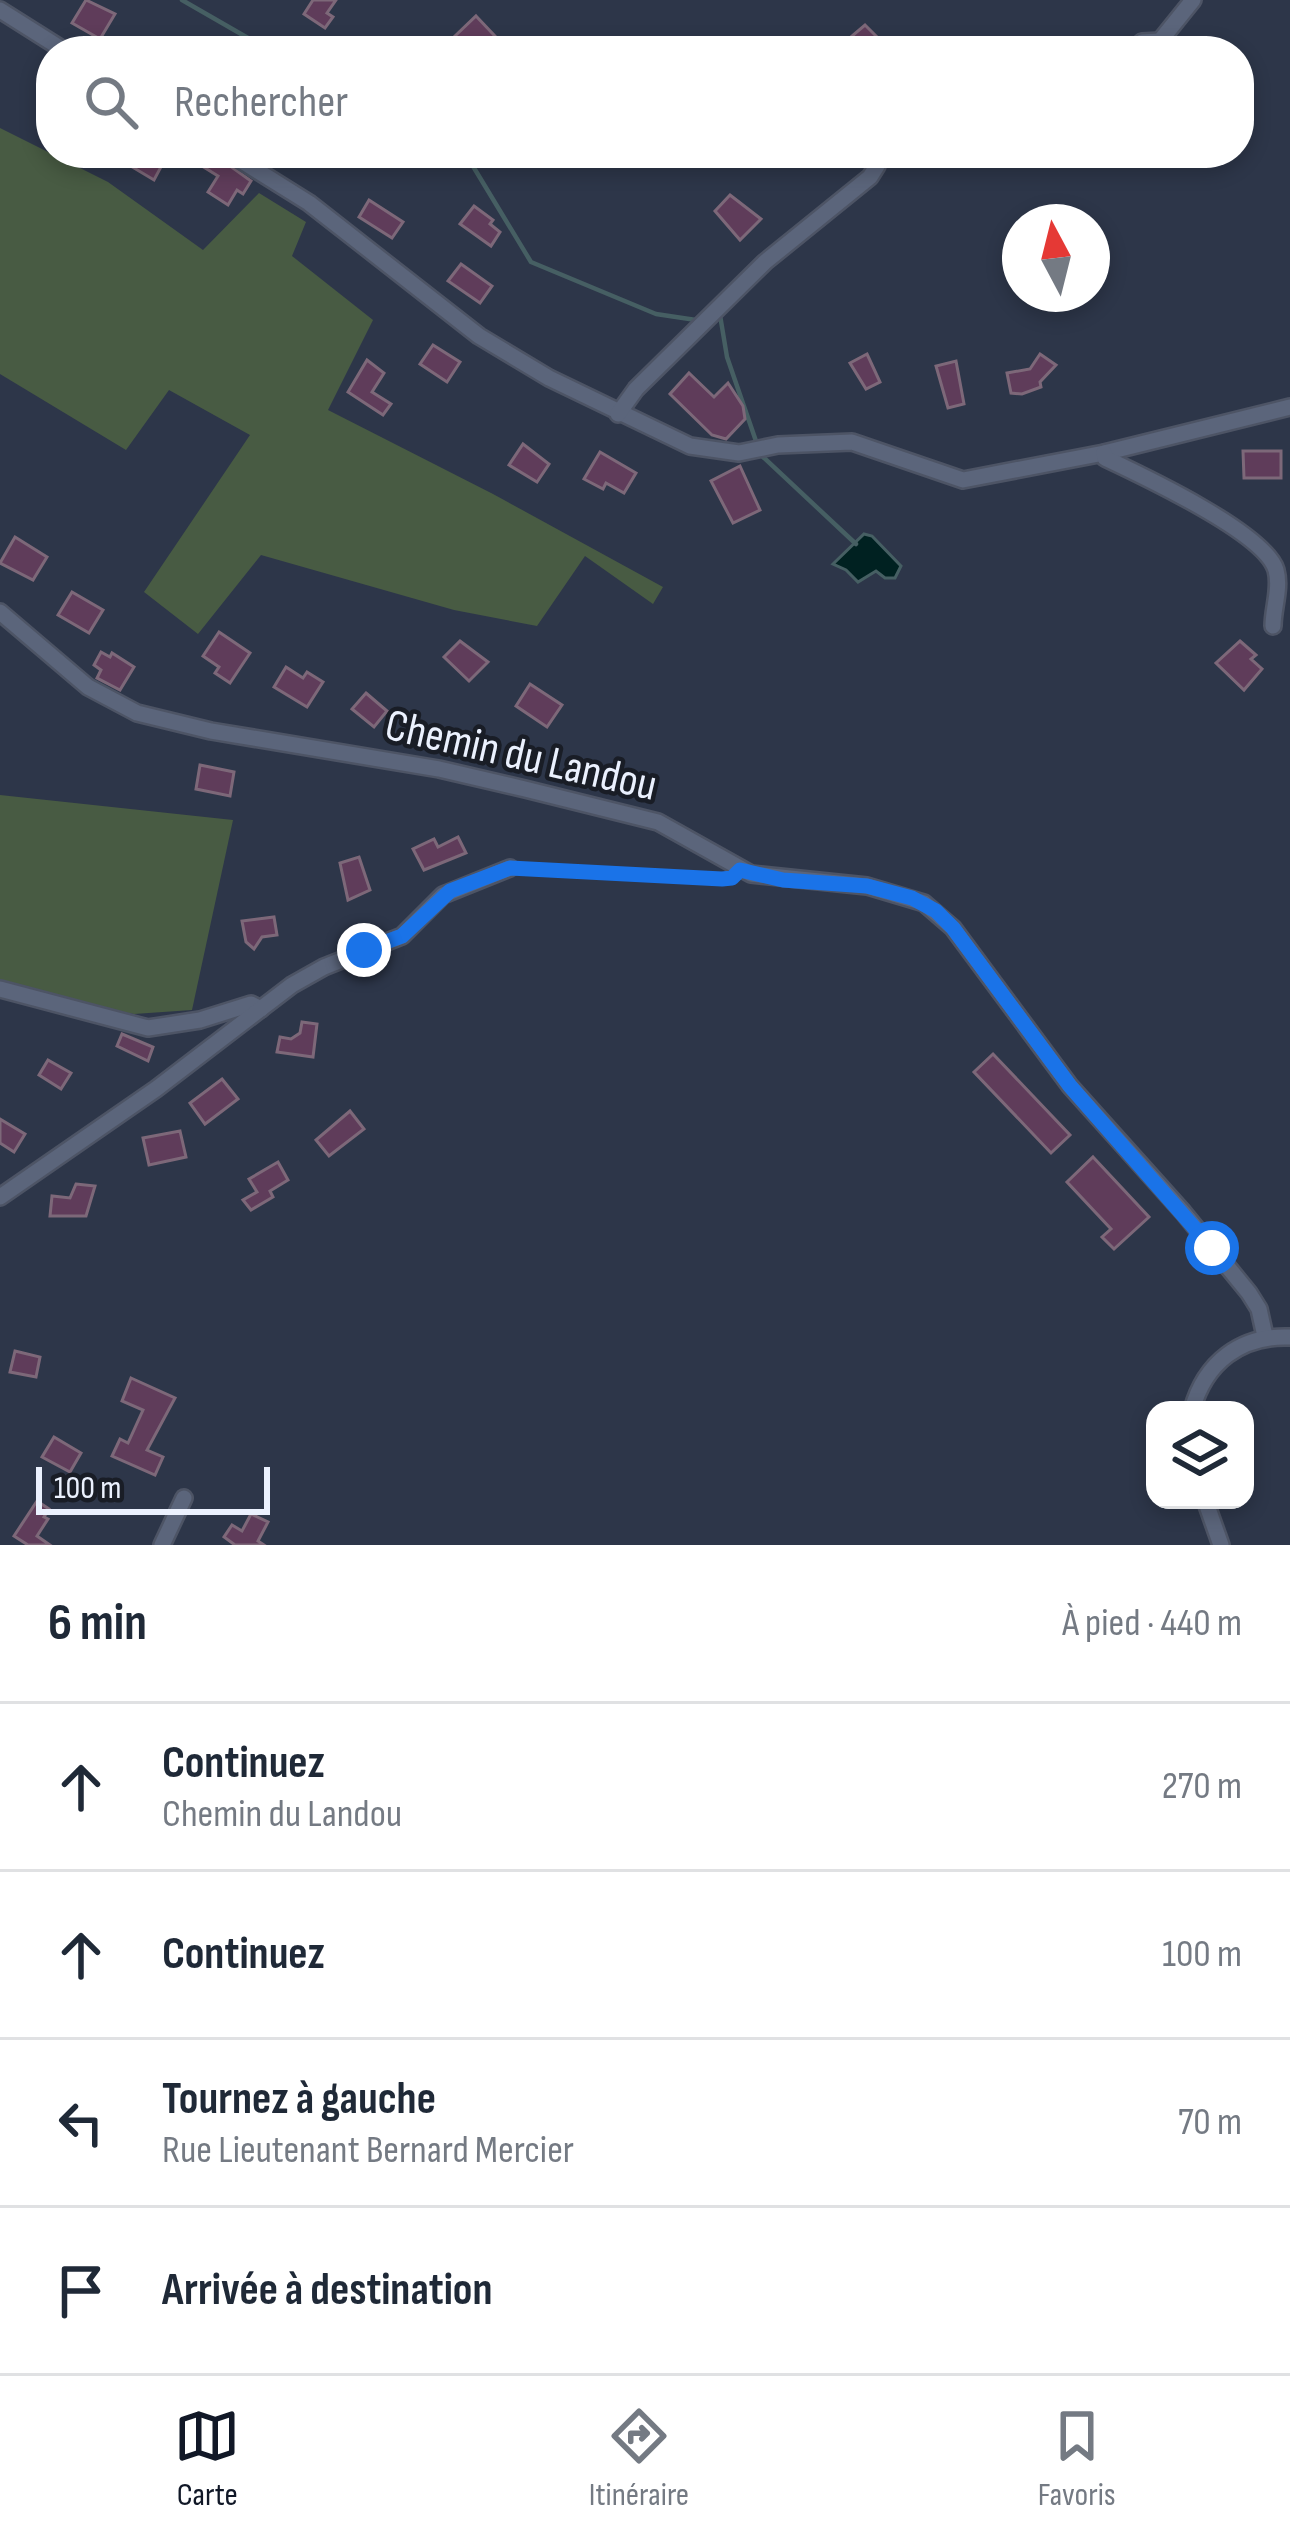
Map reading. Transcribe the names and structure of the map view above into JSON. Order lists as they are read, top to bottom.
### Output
{
  "streets": {
    "street": ["Chemin du Landou"]
  },
  "scale_bar": "100 m",
  "north": "top",
  "page": {
    "search": "Rechercher",
    "scale": "100 m",
    "heading": ["6 min", "À pied · 440 m"],
    "list": [
      ["Continuez", "Chemin du Landou", "270 m"],
      ["Continuez", "100 m"],
      ["Tournez à gauche", "Rue Lieutenant Bernard Mercier", "70 m"],
      "Arrivée à destination"
    ],
    "nav": ["Carte", "Itinéraire", "Favoris"]
  }
}
